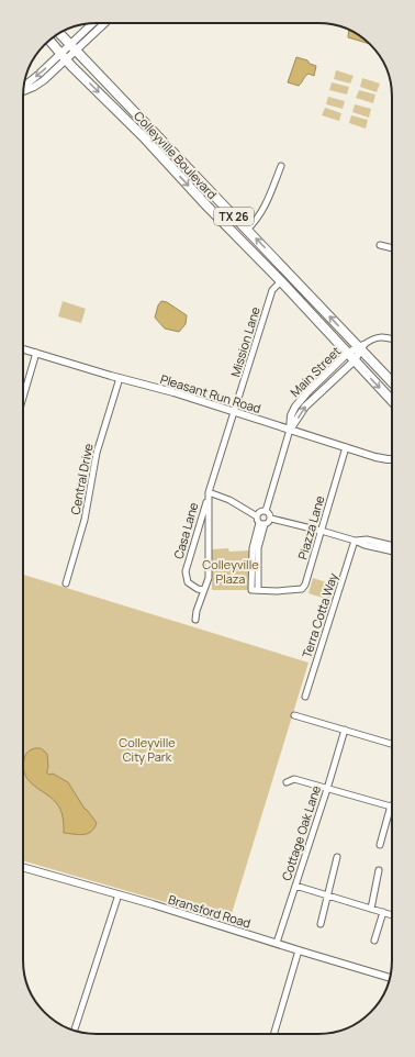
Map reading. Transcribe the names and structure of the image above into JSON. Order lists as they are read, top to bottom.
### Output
{
  "streets": {
    "main road": ["Colleyville Boulevard", "TX 26"],
    "street": [
      "Mission Lane",
      "Main Street",
      "Pleasant Run Road",
      "Central Drive",
      "Piazza Lane",
      "Casa Lane",
      "Terra Cotta Way",
      "Cottage Oak Lane",
      "Bransford Road"
    ]
  },
  "crossings": [
    ["Colleyville Boulevard", "Mission Lane"],
    ["Colleyville Boulevard", "Main Street"],
    ["Mission Lane", "Pleasant Run Road"],
    ["Mission Lane", "Casa Lane"],
    ["Main Street", "Pleasant Run Road"],
    ["Main Street", "Piazza Lane"],
    ["Pleasant Run Road", "Central Drive"],
    ["Pleasant Run Road", "Piazza Lane"],
    ["Cottage Oak Lane", "Bransford Road"]
  ],
  "parks": ["Colleyville Plaza", "Colleyville City Park"]
}
